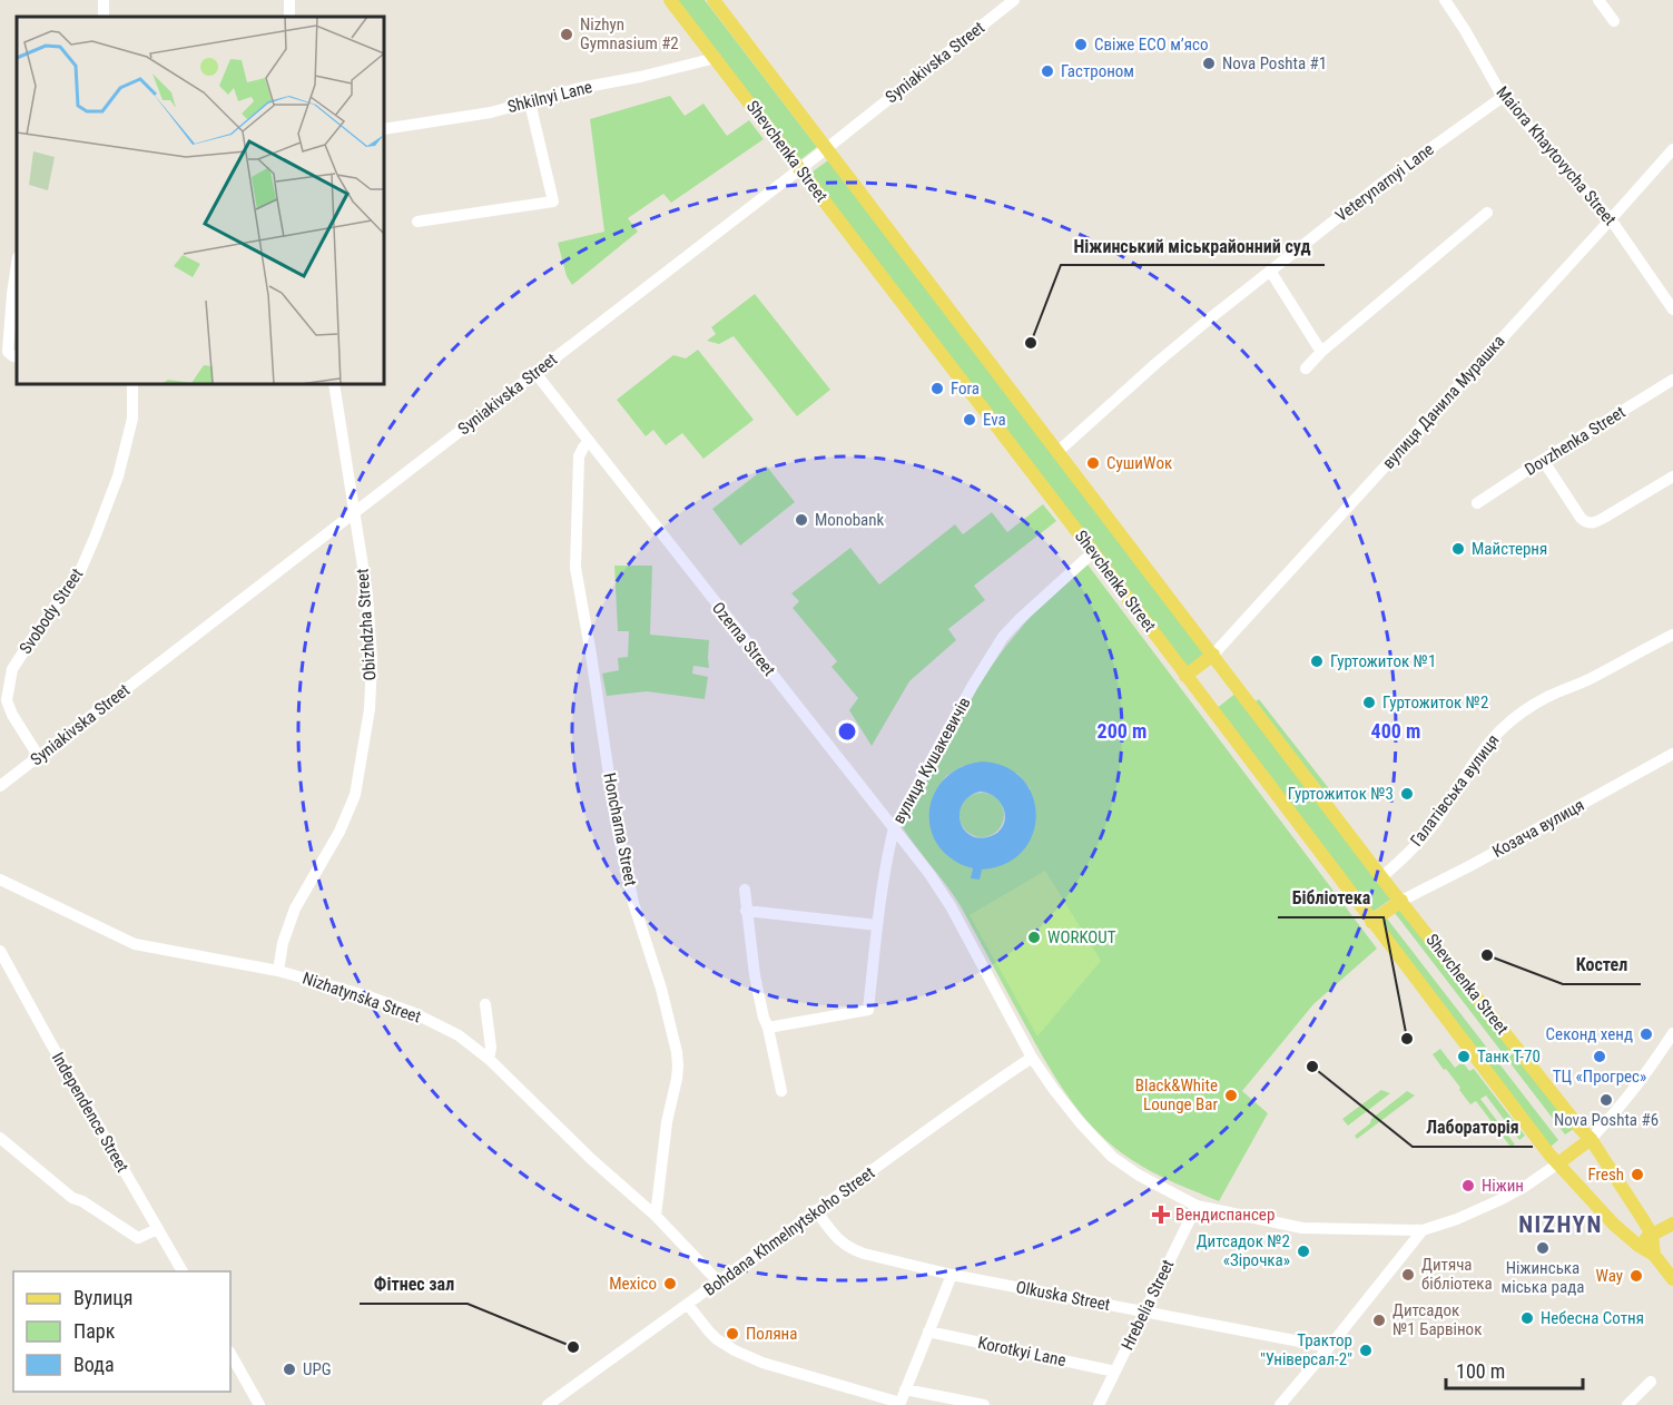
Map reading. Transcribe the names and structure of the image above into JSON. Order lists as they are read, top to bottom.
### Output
{
  "streets": {
    "main road": ["Shevchenka Street"],
    "street": [
      "Syniakivska Street",
      "Shkilnyi Lane",
      "Maiora Khaytovycha Street",
      "Veterynarnyi Lane",
      "вулиця Данила Мурашка",
      "Dovzhenka Street",
      "Svobody Street",
      "Obizhdzha Street",
      "Ozerna Street",
      "вулиця Кушакевичів",
      "Галатівська вулиця",
      "Козача вулиця",
      "Honcharna Street",
      "Nizhatynska Street",
      "Independence Street",
      "Bohdana Khmelnytskoho Street",
      "Olkuska Street",
      "Hrebelia Street",
      "Korotkyi Lane"
    ]
  },
  "crossings": [
    ["Syniakivska Street", "Shevchenka Street"],
    ["Syniakivska Street", "Svobody Street"],
    ["Syniakivska Street", "Obizhdzha Street"],
    ["Syniakivska Street", "Ozerna Street"],
    ["Shkilnyi Lane", "Shevchenka Street"],
    ["Shevchenka Street", "Veterynarnyi Lane"],
    ["Shevchenka Street", "вулиця Данила Мурашка"],
    ["Shevchenka Street", "вулиця Кушакевичів"],
    ["Shevchenka Street", "Галатівська вулиця"],
    ["Shevchenka Street", "Козача вулиця"],
    ["Maiora Khaytovycha Street", "Veterynarnyi Lane"],
    ["Maiora Khaytovycha Street", "вулиця Данила Мурашка"],
    ["Obizhdzha Street", "Nizhatynska Street"],
    ["Ozerna Street", "вулиця Кушакевичів"],
    ["Ozerna Street", "Honcharna Street"],
    ["вулиця Кушакевичів", "Bohdana Khmelnytskoho Street"],
    ["вулиця Кушакевичів", "Hrebelia Street"],
    ["Honcharna Street", "Nizhatynska Street"],
    ["Nizhatynska Street", "Bohdana Khmelnytskoho Street"],
    ["Bohdana Khmelnytskoho Street", "Olkuska Street"],
    ["Olkuska Street", "Hrebelia Street"],
    ["Hrebelia Street", "Korotkyi Lane"]
  ],
  "districts": ["NIZHYN"],
  "places": {
    "other": [
      "Nizhyn Gymnasium #2",
      "Свіже ECO м’ясо",
      "Nova Poshta #1",
      "Гастроном",
      "Ніжинський міськрайонний суд",
      "Fora",
      "Eva",
      "СушиWок",
      "Monobank",
      "Майстерня",
      "Гуртожиток №1",
      "Гуртожиток №2",
      "Гуртожиток №3",
      "WORKOUT",
      "Костел",
      "Секонд хенд",
      "Бібліотека",
      "Танк Т-70",
      "ТЦ «Прогрес»",
      "Лабораторія",
      "Black&White Lounge Bar",
      "Nova Poshta #6",
      "Fresh",
      "Ніжин",
      "Ніжинська міська рада",
      "Дитсадок №2 «Зірочка»",
      "Дитяча бібліотека",
      "Way",
      "Mexico",
      "Небесна Сотня",
      "Дитсадок №1 Барвінок",
      "Поляна",
      "Фітнес зал",
      "Трактор \"Універсал-2\"",
      "UPG"
    ],
    "health": ["Вендиспансер"]
  },
  "legend": ["Вулиця", "Парк", "Вода"],
  "scale_bar": "100 m",
  "rings": ["200 m", "400 m"]
}
